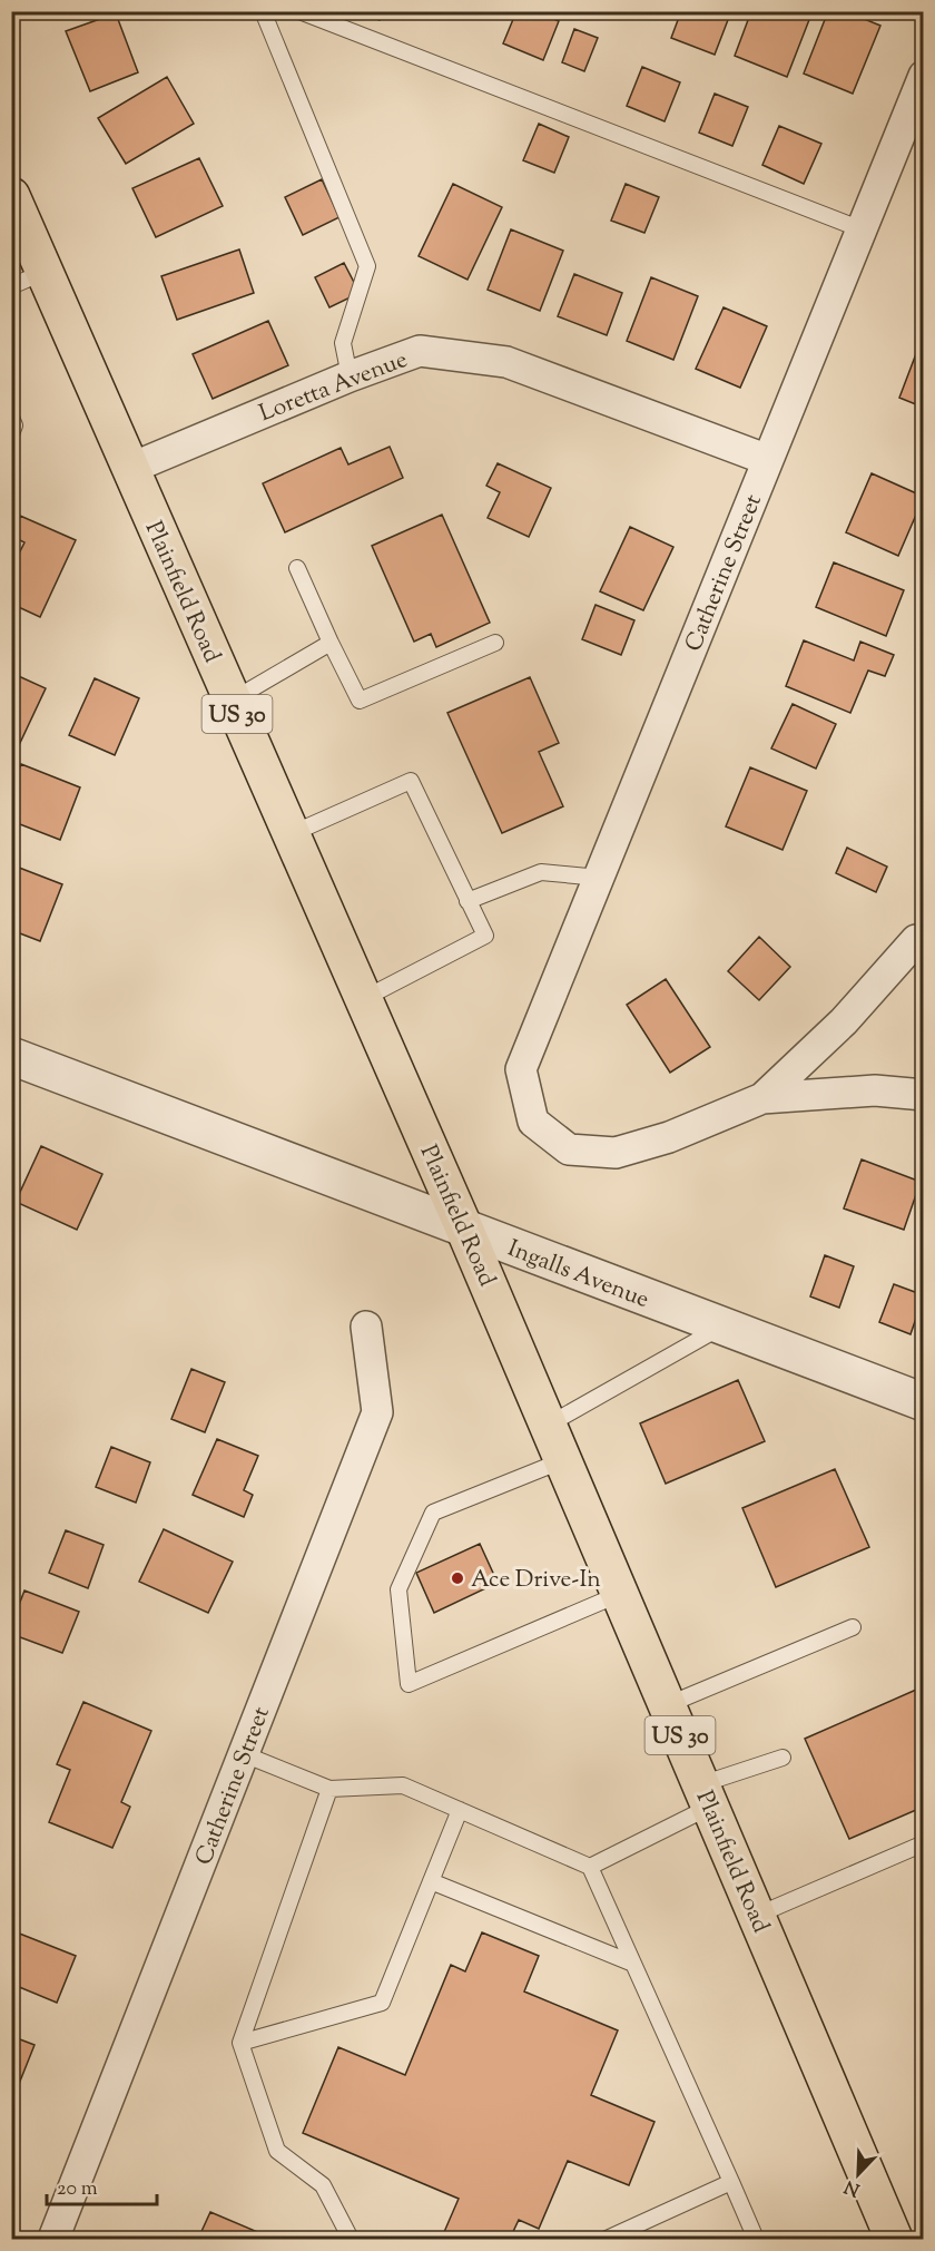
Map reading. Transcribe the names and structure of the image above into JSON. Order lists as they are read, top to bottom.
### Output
{
  "streets": {
    "main road": ["Plainfield Road", "US 30"],
    "street": ["Loretta Avenue", "Catherine Street", "Ingalls Avenue"]
  },
  "crossings": [
    ["Loretta Avenue", "Catherine Street"],
    ["Loretta Avenue", "Plainfield Road"],
    ["Plainfield Road", "Ingalls Avenue"]
  ],
  "places": ["Ace Drive-In"],
  "scale_bar": "20 m",
  "north": "bottom left"
}
